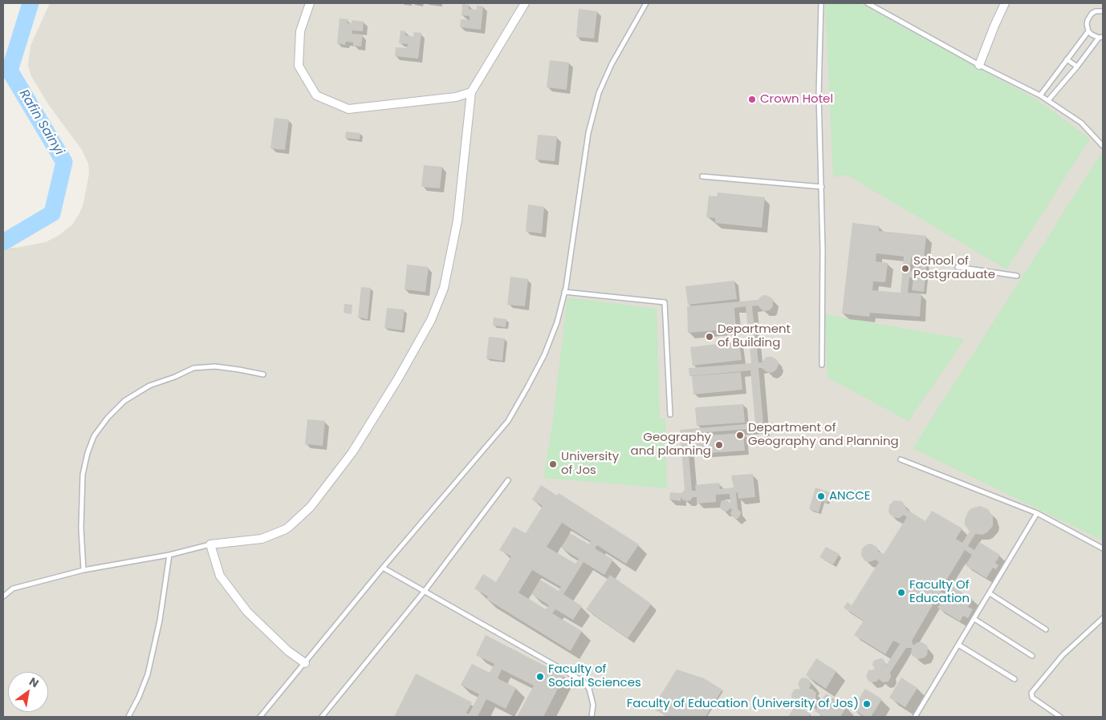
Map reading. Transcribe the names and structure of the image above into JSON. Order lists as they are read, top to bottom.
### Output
{
  "water": ["Rafin Sainyi"],
  "places": [
    "Crown Hotel",
    "School of Postgraduate",
    "Department of Building",
    "Department of Geography and Planning",
    "Geography and planning",
    "University of Jos",
    "ANCCE",
    "Faculty Of Education",
    "Faculty of Social Sciences",
    "Faculty of Education (University of Jos)"
  ],
  "north": "top right"
}
